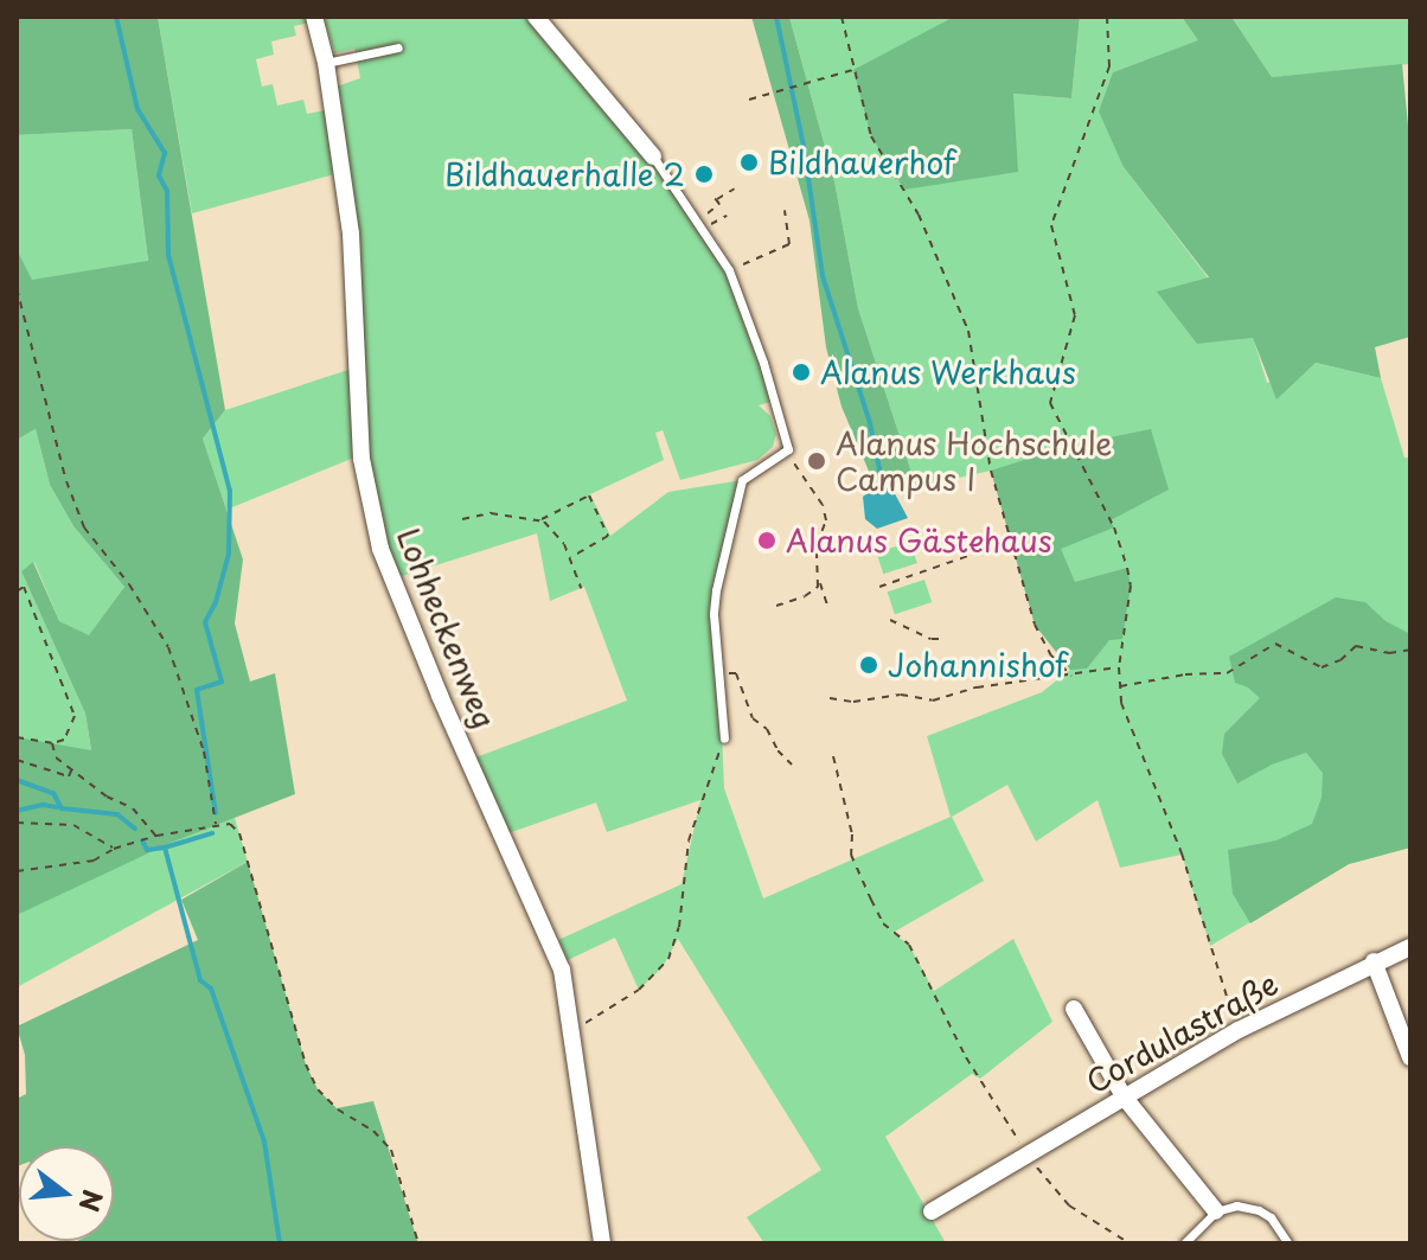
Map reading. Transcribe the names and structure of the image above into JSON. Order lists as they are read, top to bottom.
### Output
{
  "streets": {
    "street": ["Lohheckenweg", "Cordulastraße"]
  },
  "places": [
    "Bildhauerhof",
    "Bildhauerhalle 2",
    "Alanus Werkhaus",
    "Alanus Hochschule Campus I",
    "Alanus Gästehaus",
    "Johannishof"
  ],
  "north": "right"
}
